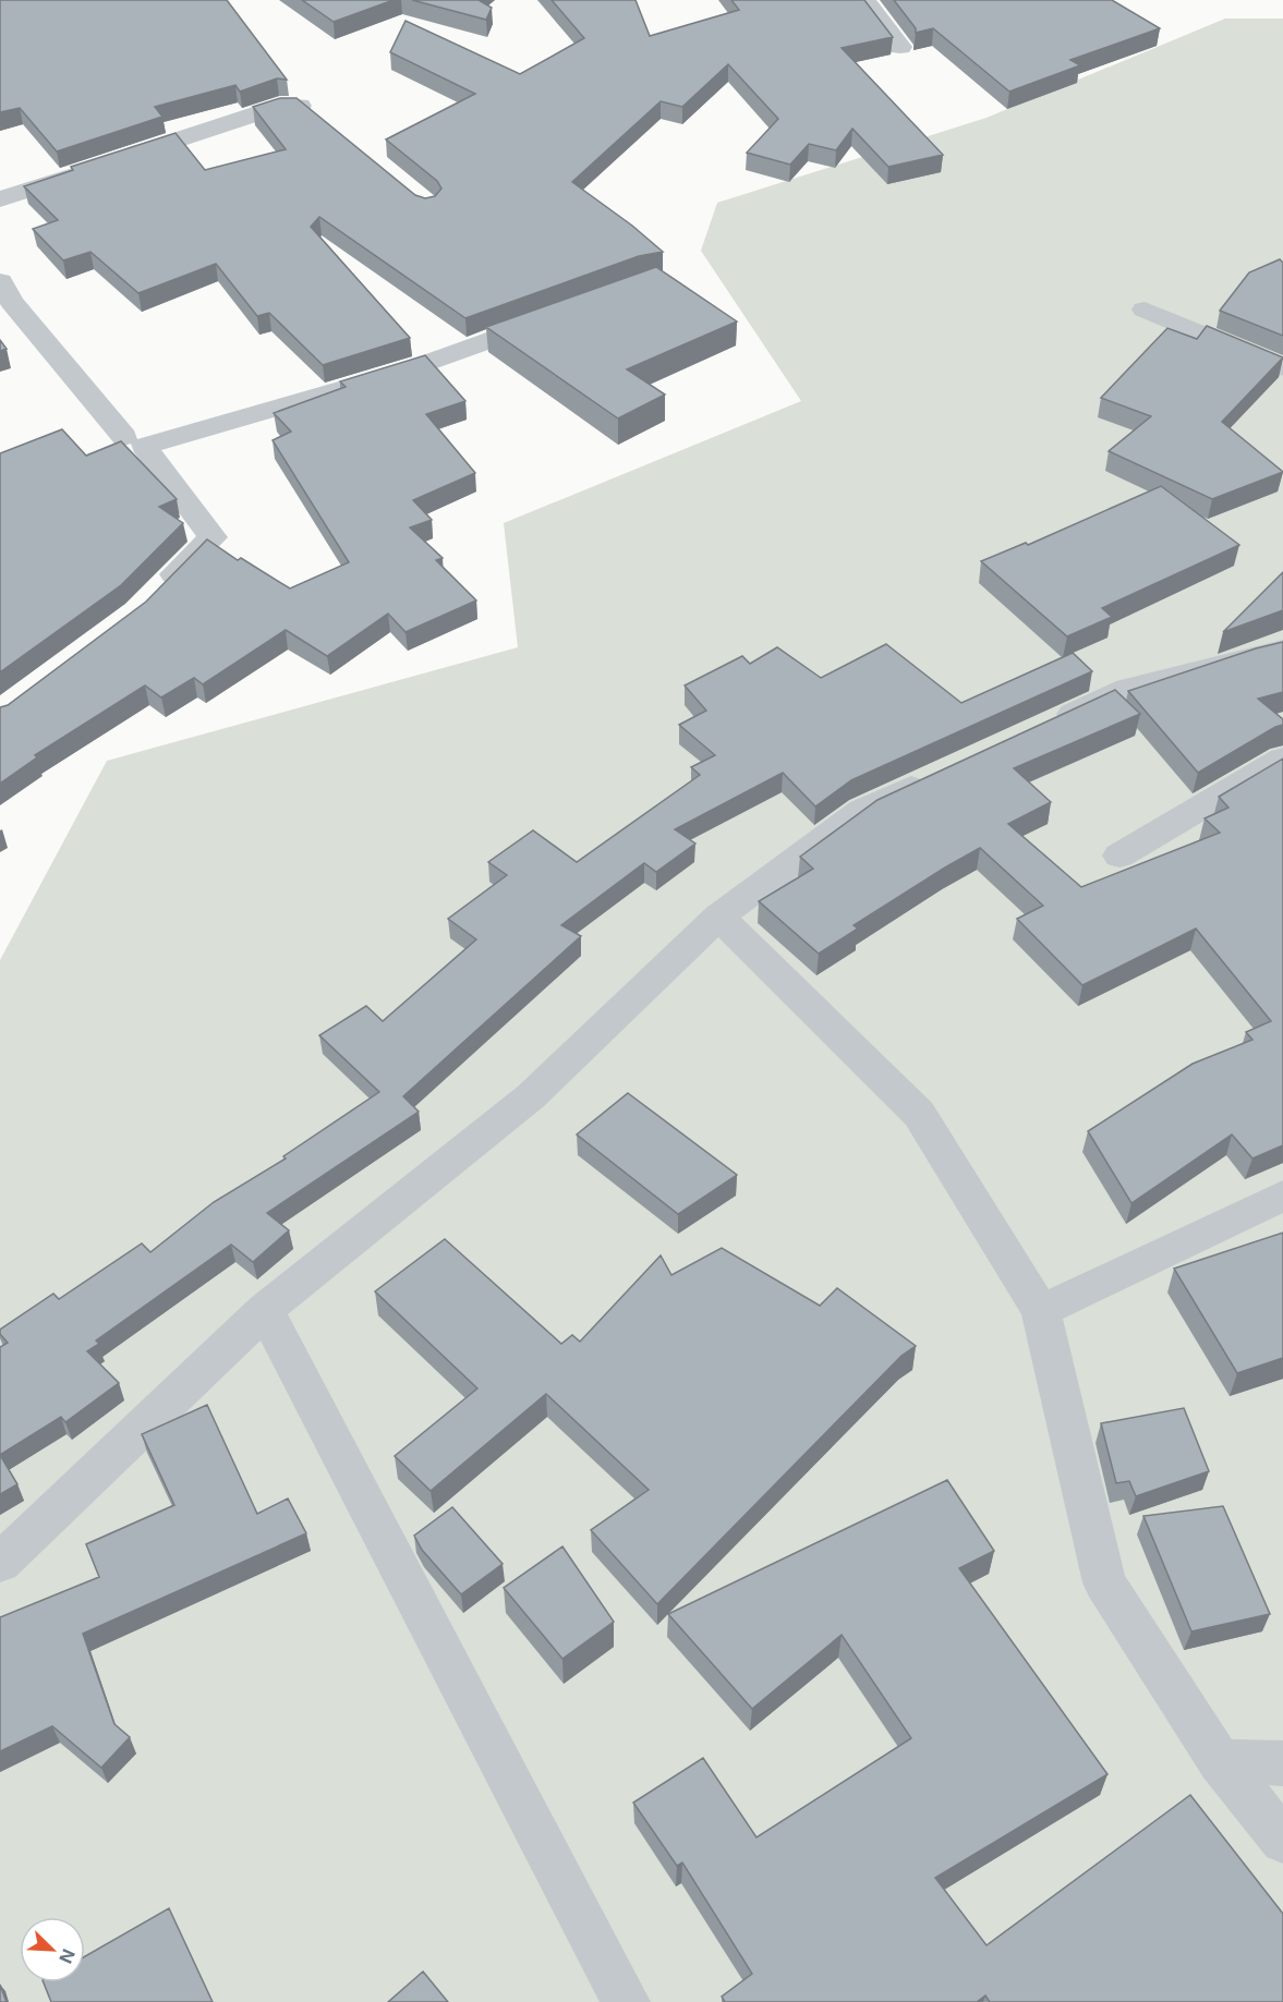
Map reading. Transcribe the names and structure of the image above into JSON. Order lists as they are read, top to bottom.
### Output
{
  "north": "bottom right"
}
